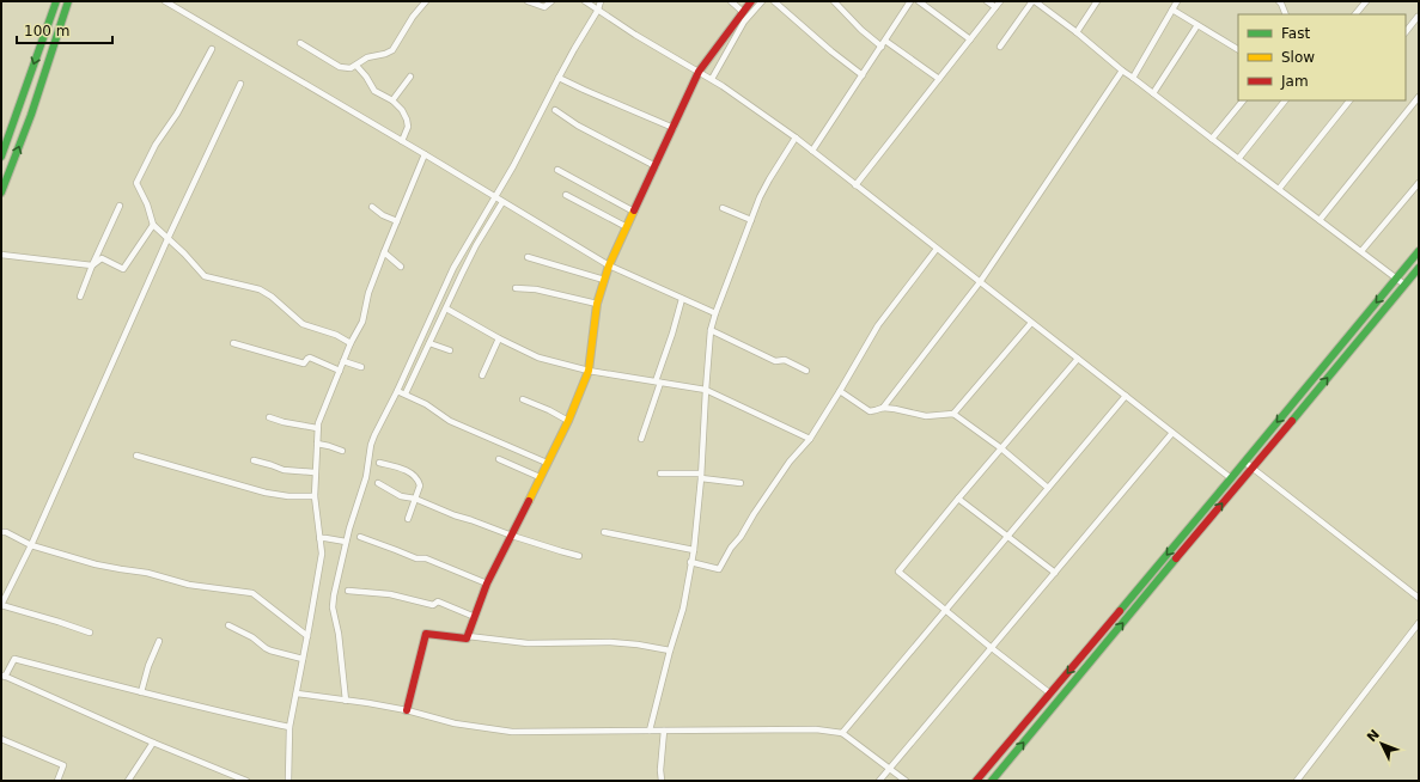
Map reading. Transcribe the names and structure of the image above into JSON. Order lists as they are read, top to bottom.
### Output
{
  "legend": ["Fast", "Slow", "Jam"],
  "scale_bar": "100 m",
  "north": "top left"
}
